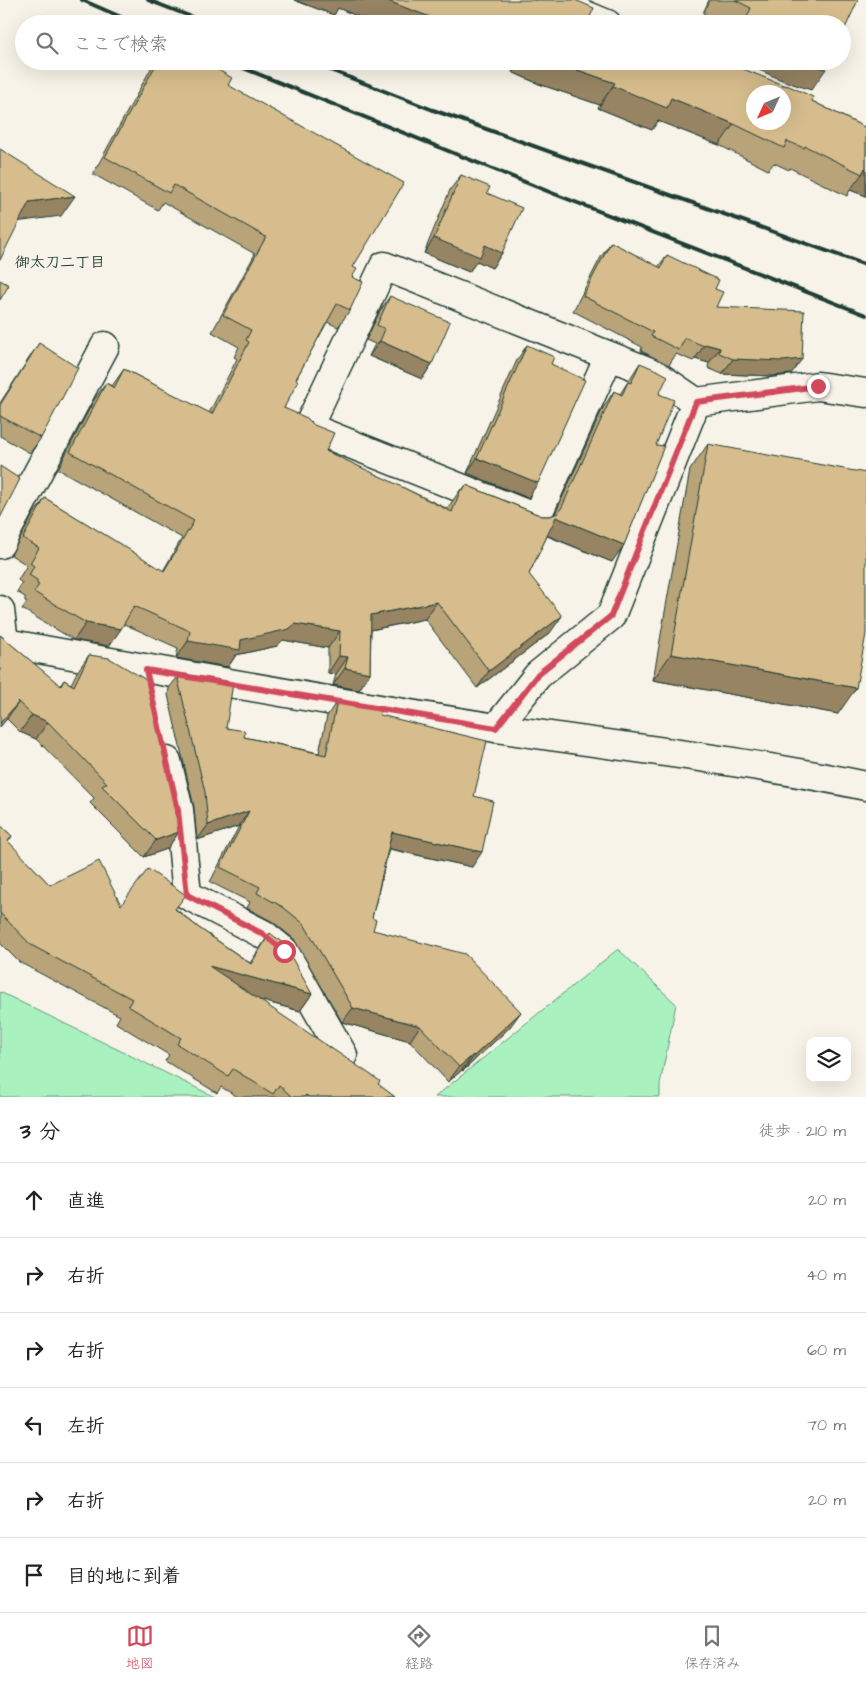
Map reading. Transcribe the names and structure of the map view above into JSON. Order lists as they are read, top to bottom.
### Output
{
  "districts": ["御太刀二丁目"],
  "north": "bottom left",
  "page": {
    "search": "ここで検索",
    "heading": ["3 分", "徒歩 · 210 m"],
    "list": [
      ["直進", "20 m"],
      ["右折", "40 m"],
      ["右折", "60 m"],
      ["左折", "70 m"],
      ["右折", "20 m"],
      "目的地に到着"
    ],
    "nav": ["地図", "経路", "保存済み"]
  }
}
